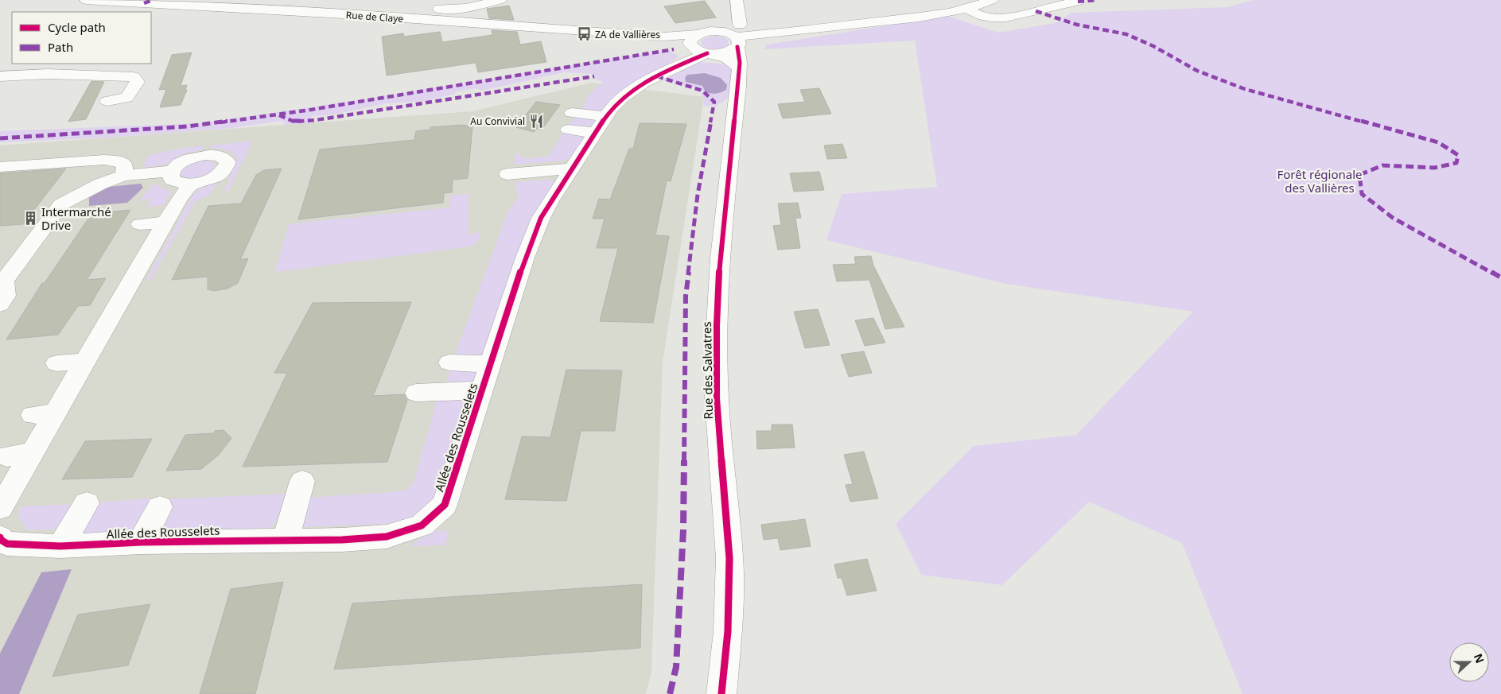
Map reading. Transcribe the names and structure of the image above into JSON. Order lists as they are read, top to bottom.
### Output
{
  "streets": {
    "street": ["Rue de Claye", "Rue des Salvatres", "Allée des Rousselets"]
  },
  "crossings": [
    ["Rue de Claye", "Allée des Rousselets"]
  ],
  "parks": ["Forêt régionale des Vallières"],
  "places": {
    "bus stop": ["ZA de Vallières"],
    "restaurant": ["Au Convivial"],
    "building": ["Intermarché Drive"]
  },
  "legend": ["Cycle path", "Path"],
  "north": "right"
}
